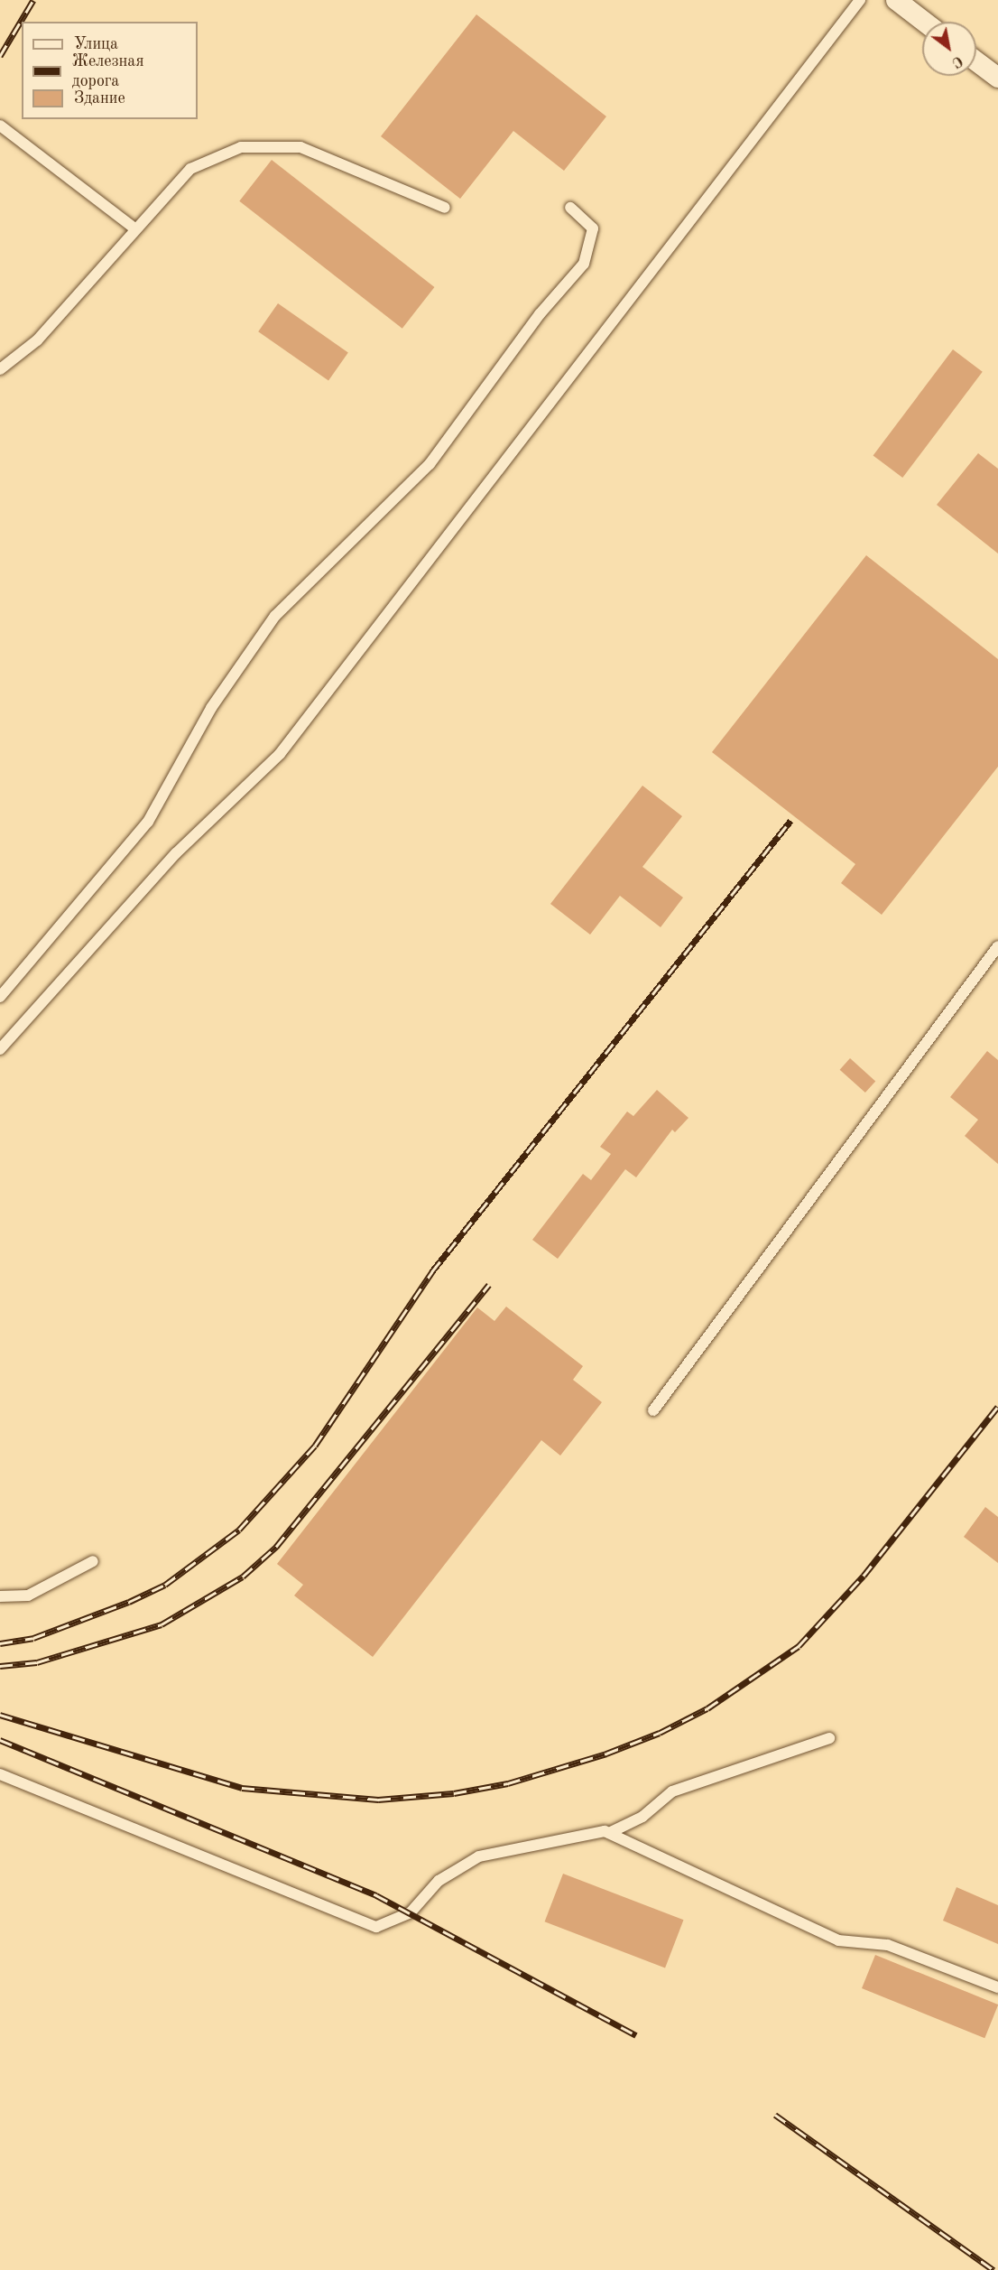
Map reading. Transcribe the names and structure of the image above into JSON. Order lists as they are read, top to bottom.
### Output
{
  "legend": ["Улица", "Железная дорога", "Здание"],
  "north": "bottom right"
}
